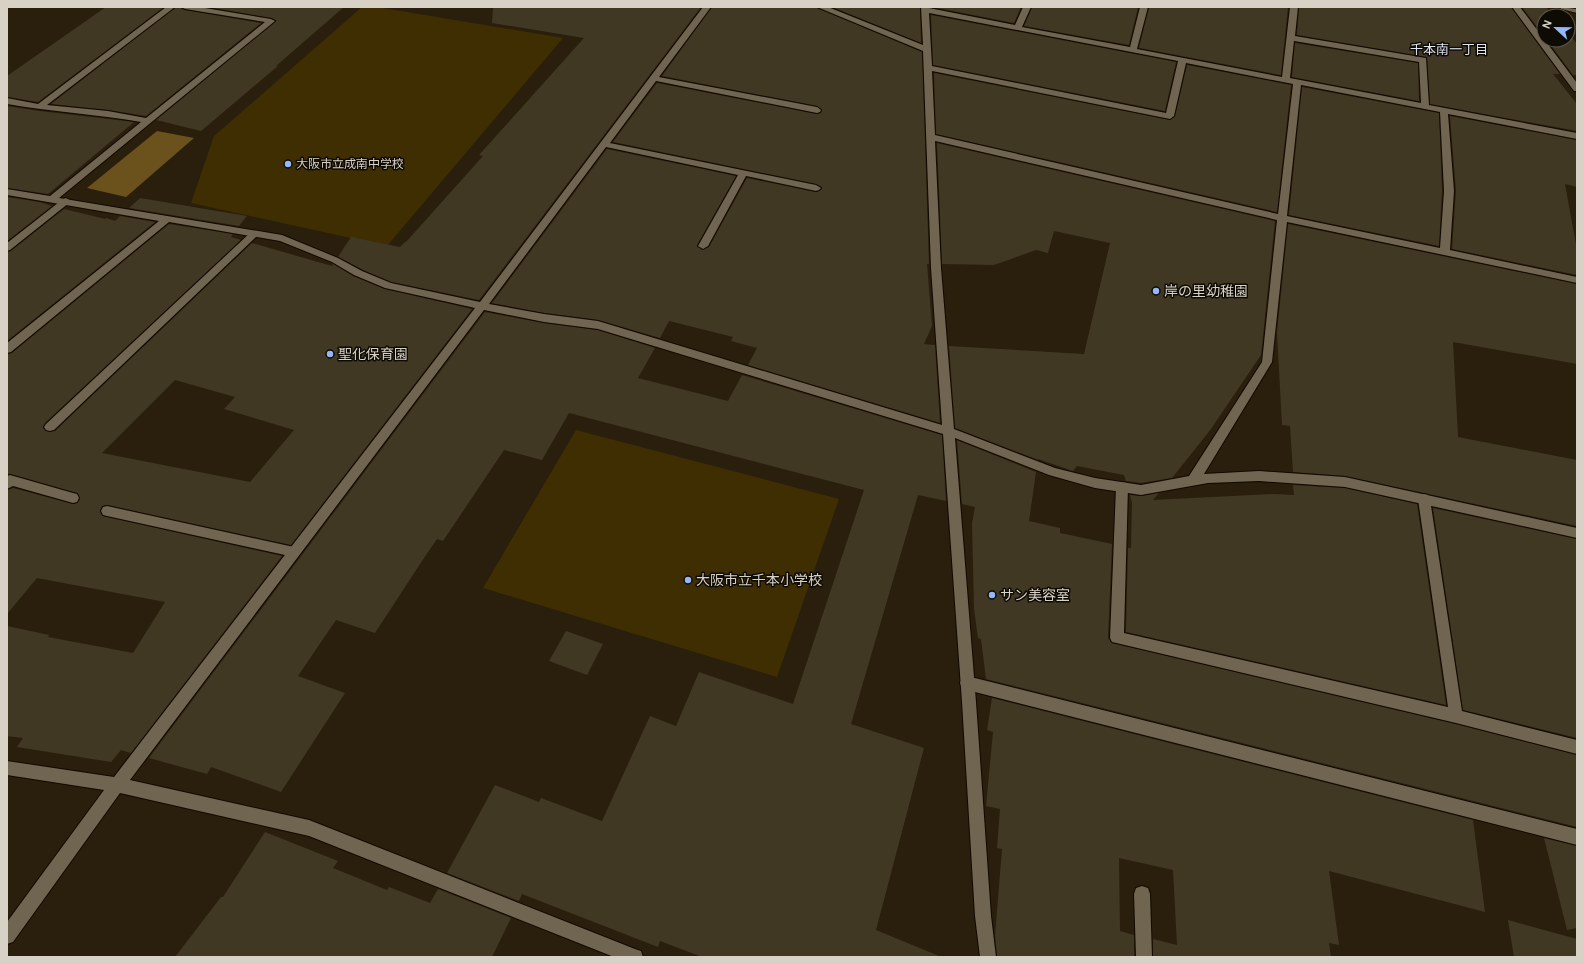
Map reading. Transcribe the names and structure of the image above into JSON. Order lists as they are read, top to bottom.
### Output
{
  "districts": ["千本南一丁目"],
  "places": [
    "大阪市立成南中学校",
    "岸の里幼稚園",
    "聖化保育園",
    "大阪市立千本小学校",
    "サン美容室"
  ],
  "north": "left"
}
